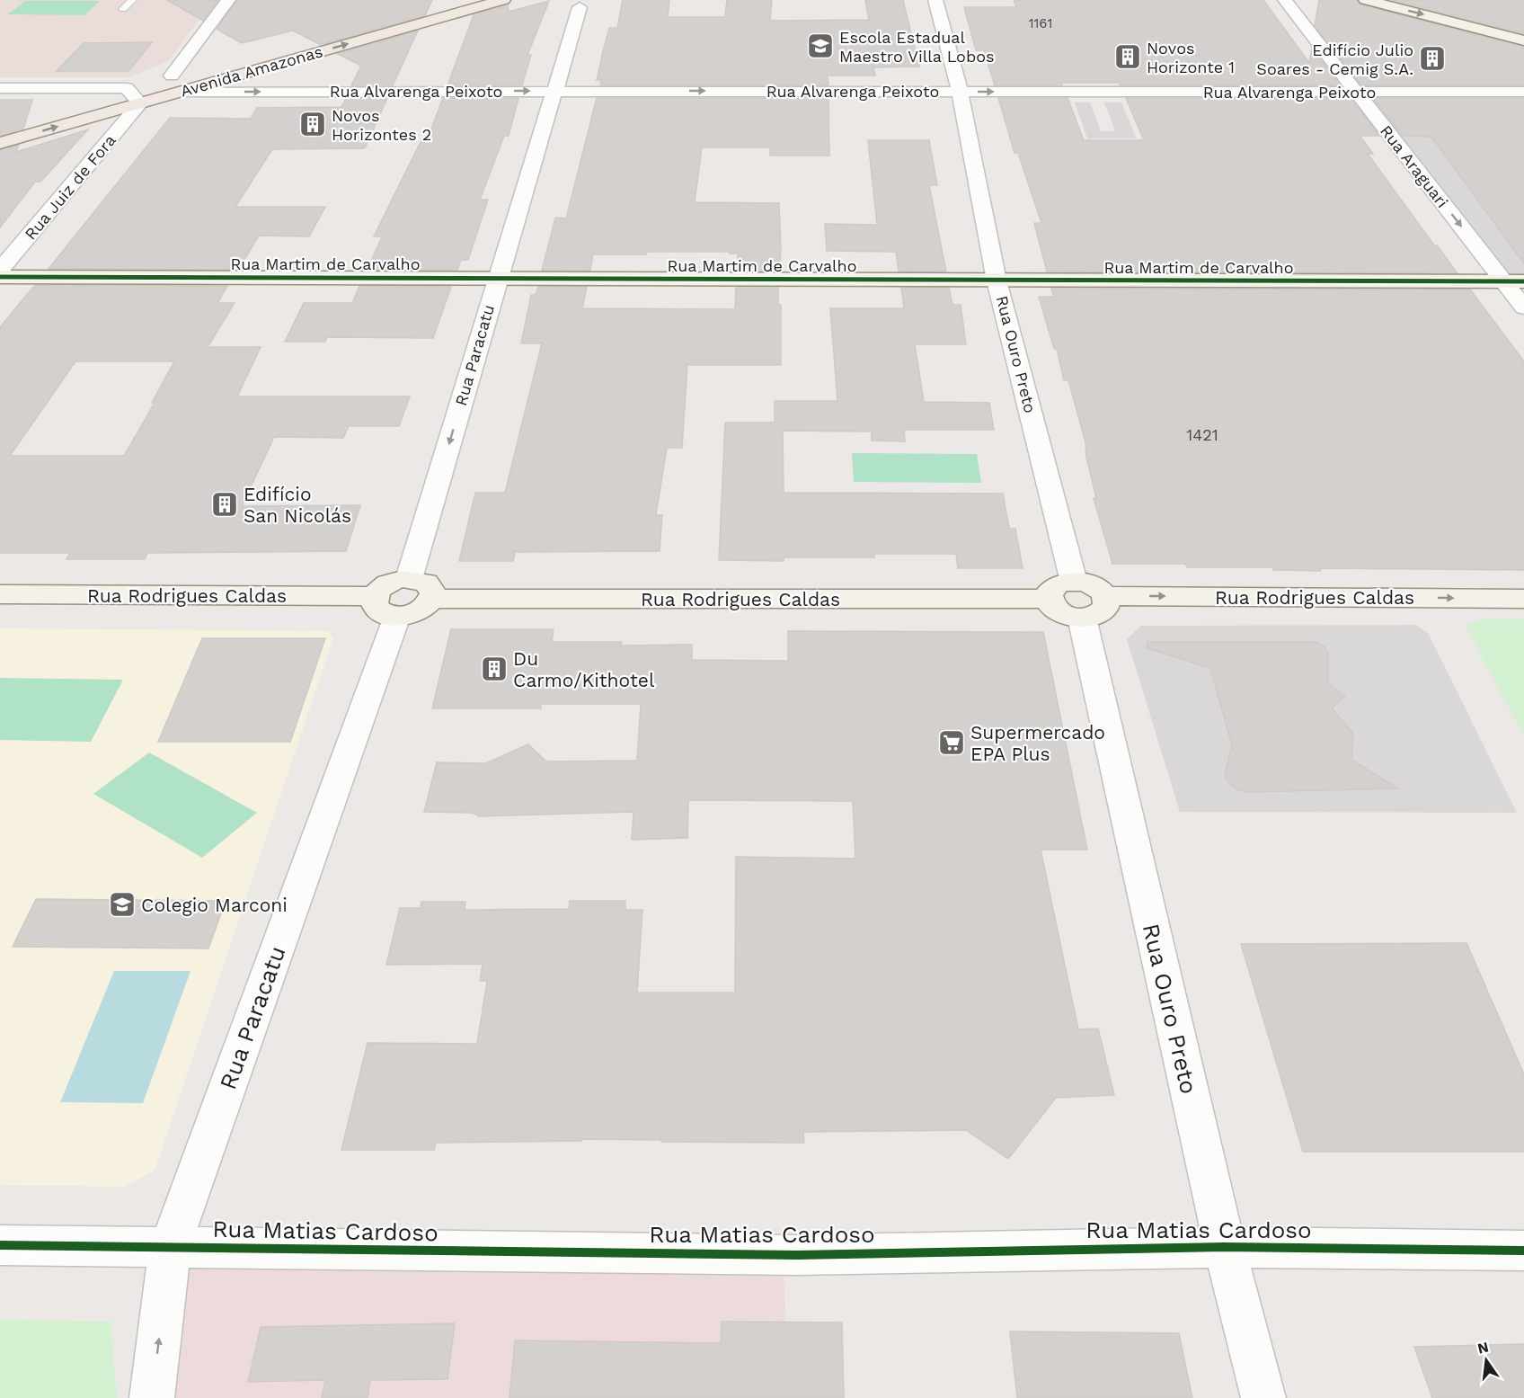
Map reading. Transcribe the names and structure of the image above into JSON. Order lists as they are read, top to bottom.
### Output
{
  "streets": {
    "main road": ["Avenida Amazonas"],
    "street": [
      "Rua Alvarenga Peixoto",
      "Rua Araguari",
      "Rua Juiz de Fora",
      "Rua Martim de Carvalho",
      "Rua Ouro Preto",
      "Rua Paracatu",
      "Rua Rodrigues Caldas",
      "Rua Matias Cardoso"
    ]
  },
  "crossings": [
    ["Avenida Amazonas", "Rua Alvarenga Peixoto"],
    ["Avenida Amazonas", "Rua Juiz de Fora"],
    ["Rua Alvarenga Peixoto", "Rua Araguari"],
    ["Rua Alvarenga Peixoto", "Rua Ouro Preto"],
    ["Rua Alvarenga Peixoto", "Rua Paracatu"],
    ["Rua Araguari", "Rua Martim de Carvalho"],
    ["Rua Martim de Carvalho", "Rua Ouro Preto"],
    ["Rua Martim de Carvalho", "Rua Paracatu"],
    ["Rua Ouro Preto", "Rua Rodrigues Caldas"],
    ["Rua Ouro Preto", "Rua Matias Cardoso"],
    ["Rua Paracatu", "Rua Rodrigues Caldas"],
    ["Rua Paracatu", "Rua Matias Cardoso"]
  ],
  "one_way": ["Avenida Amazonas", "Rua Alvarenga Peixoto", "Rua Araguari"],
  "places": {
    "school or university": ["Escola Estadual Maestro Villa Lobos", "Colegio Marconi"],
    "building": [
      "Novos Horizonte 1",
      "Edifício Julio Soares - Cemig S.A.",
      "Novos Horizontes 2",
      "Edifício San Nicolás",
      "Du Carmo/Kithotel"
    ],
    "supermarket": ["Supermercado EPA Plus"]
  },
  "house_numbers": ["1161", "1421"],
  "north": "top"
}
